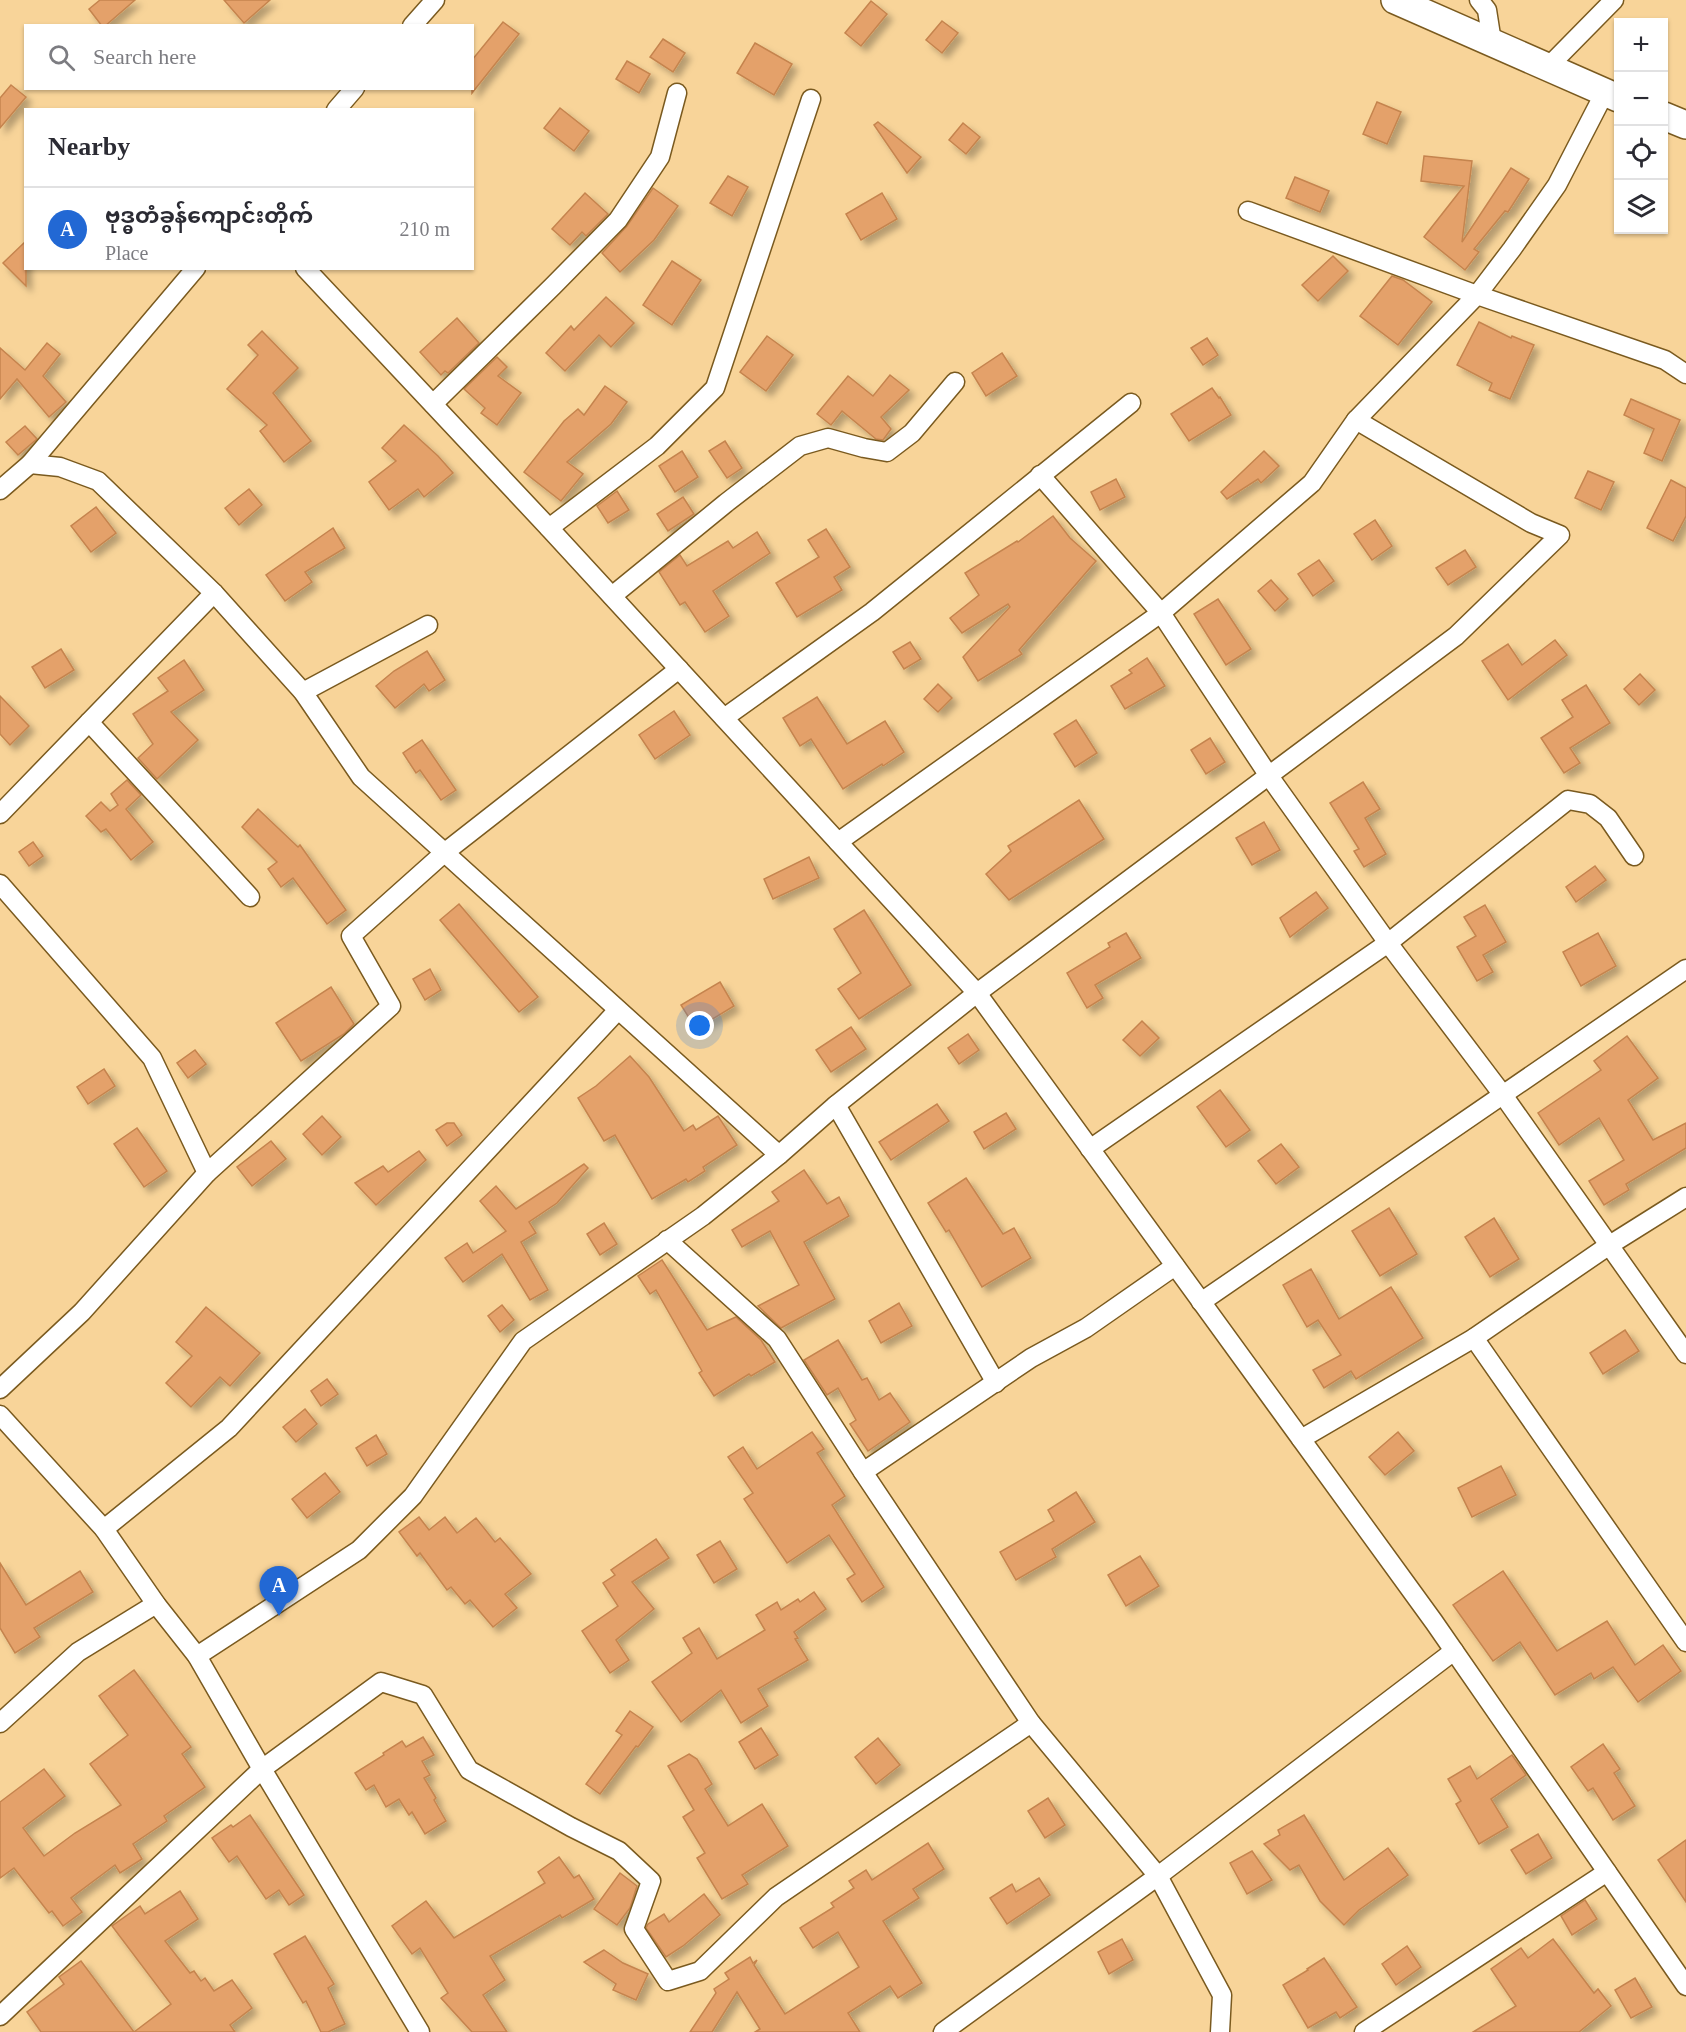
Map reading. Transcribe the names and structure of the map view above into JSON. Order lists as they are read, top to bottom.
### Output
{
  "page": {
    "map_buttons": ["+", "−"],
    "search": "Search here",
    "heading": "Nearby",
    "list": [
      {
        "mark": "A",
        "name": "ဗုဒ္ဓတံခွန်ကျောင်းတိုက်",
        "note": "Place",
        "value": "210 m"
      }
    ],
    "pins": "A"
  }
}
